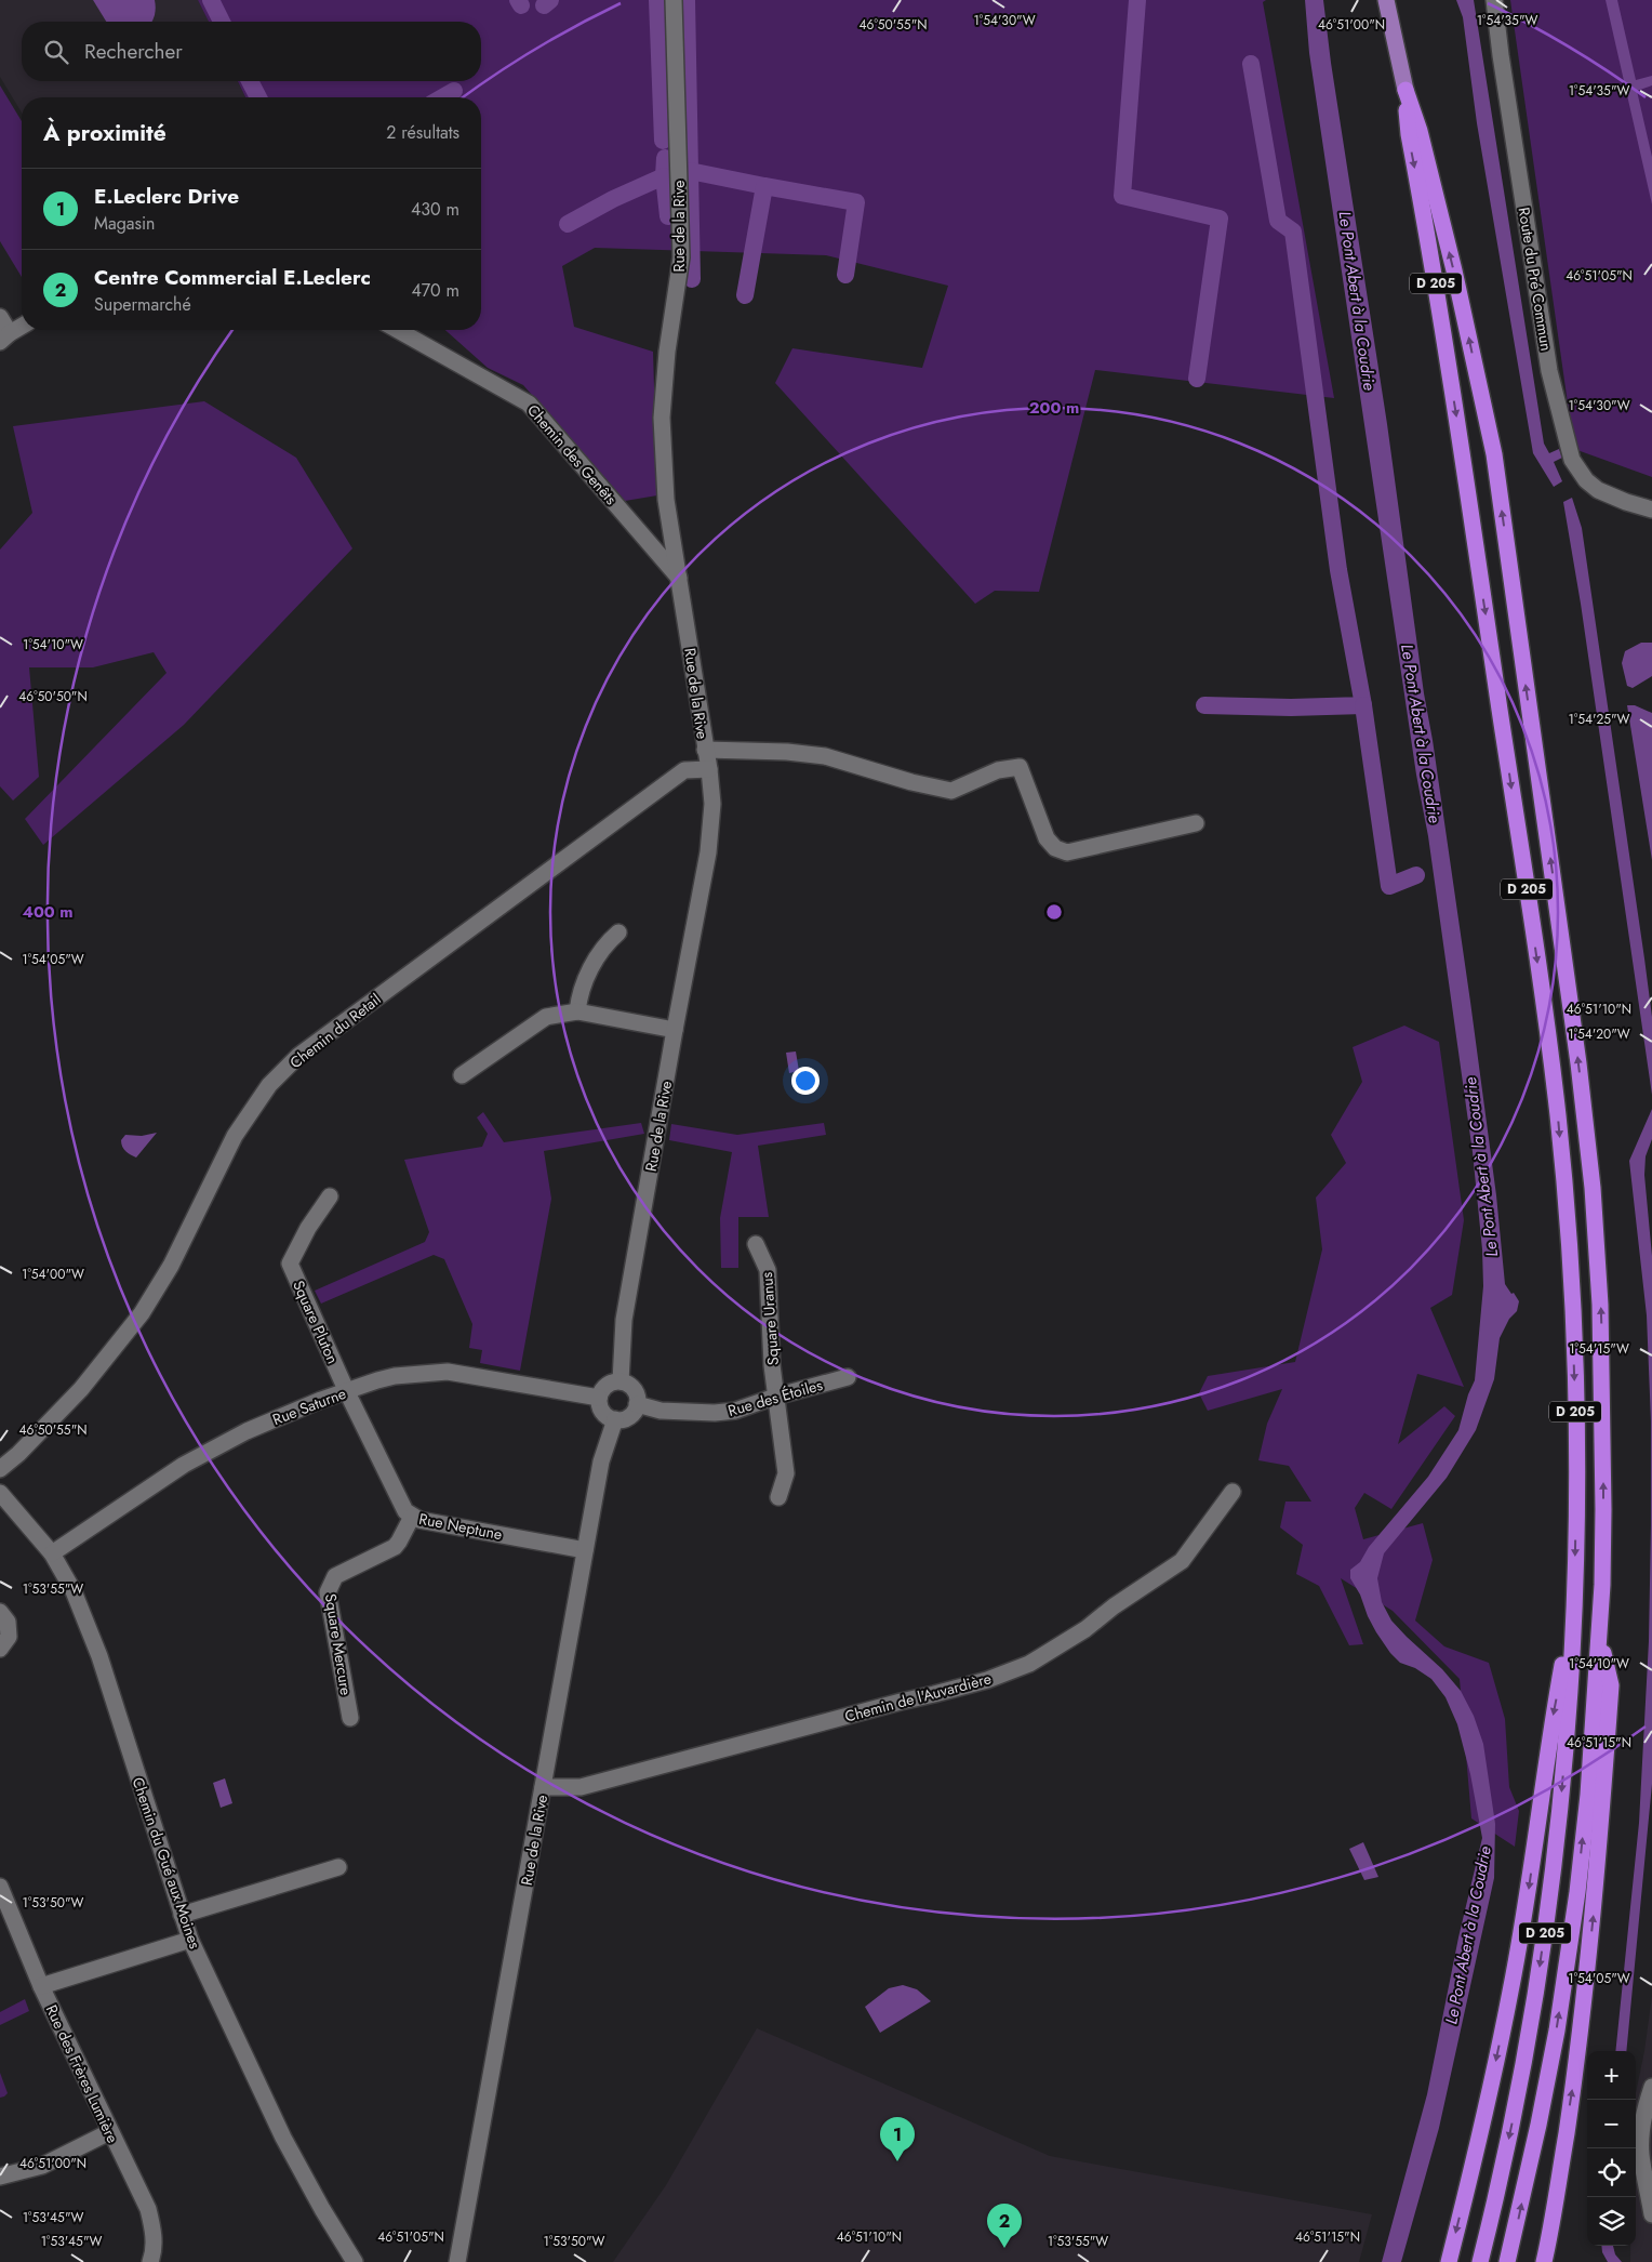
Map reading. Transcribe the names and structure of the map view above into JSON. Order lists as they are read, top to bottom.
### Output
{
  "streets": {
    "highway": ["D 205"],
    "street": [
      "Rue de la Rive",
      "Route du Pré Commun",
      "Chemin des Genêts",
      "Chemin du Retail",
      "Square Uranus",
      "Square Pluton",
      "Rue des Étoiles",
      "Rue Saturne",
      "Rue Neptune",
      "Square Mercure",
      "Chemin de l'Auvardière",
      "Chemin du Gué aux Moines",
      "Rue des Frères Lumière"
    ]
  },
  "crossings": [
    ["Rue de la Rive", "Chemin des Genêts"],
    ["Rue de la Rive", "Chemin du Retail"],
    ["Rue de la Rive", "Rue des Étoiles"],
    ["Rue de la Rive", "Rue Saturne"],
    ["Rue de la Rive", "Rue Neptune"],
    ["Rue de la Rive", "Chemin de l'Auvardière"],
    ["Square Uranus", "Rue des Étoiles"],
    ["Square Pluton", "Rue Saturne"],
    ["Square Pluton", "Rue Neptune"],
    ["Rue des Étoiles", "Rue Saturne"],
    ["Rue Saturne", "Rue Neptune"],
    ["Rue Saturne", "Chemin du Gué aux Moines"],
    ["Rue Neptune", "Square Mercure"]
  ],
  "water": ["Le Pont Abert à la Coudrie"],
  "page": {
    "search": "Rechercher",
    "heading": ["À proximité", "2 résultats"],
    "list": [
      {
        "mark": "1",
        "name": "E.Leclerc Drive",
        "note": "Magasin",
        "value": "430 m"
      },
      {
        "mark": "2",
        "name": "Centre Commercial E.Leclerc",
        "note": "Supermarché",
        "value": "470 m"
      }
    ],
    "map_buttons": ["+", "−"],
    "pins": ["1", "2"]
  },
  "coordinates": [
    "1°54'30\"W",
    "1°54'35\"W",
    "46°50'55\"N",
    "46°51'00\"N",
    "46°51'05\"N",
    "1°54'10\"W",
    "46°50'50\"N",
    "1°54'25\"W",
    "1°54'05\"W",
    "46°51'10\"N",
    "1°54'20\"W",
    "1°54'00\"W",
    "1°54'15\"W",
    "1°53'55\"W",
    "46°51'15\"N",
    "1°53'50\"W",
    "1°53'45\"W"
  ],
  "rings": ["200 m", "400 m"]
}
